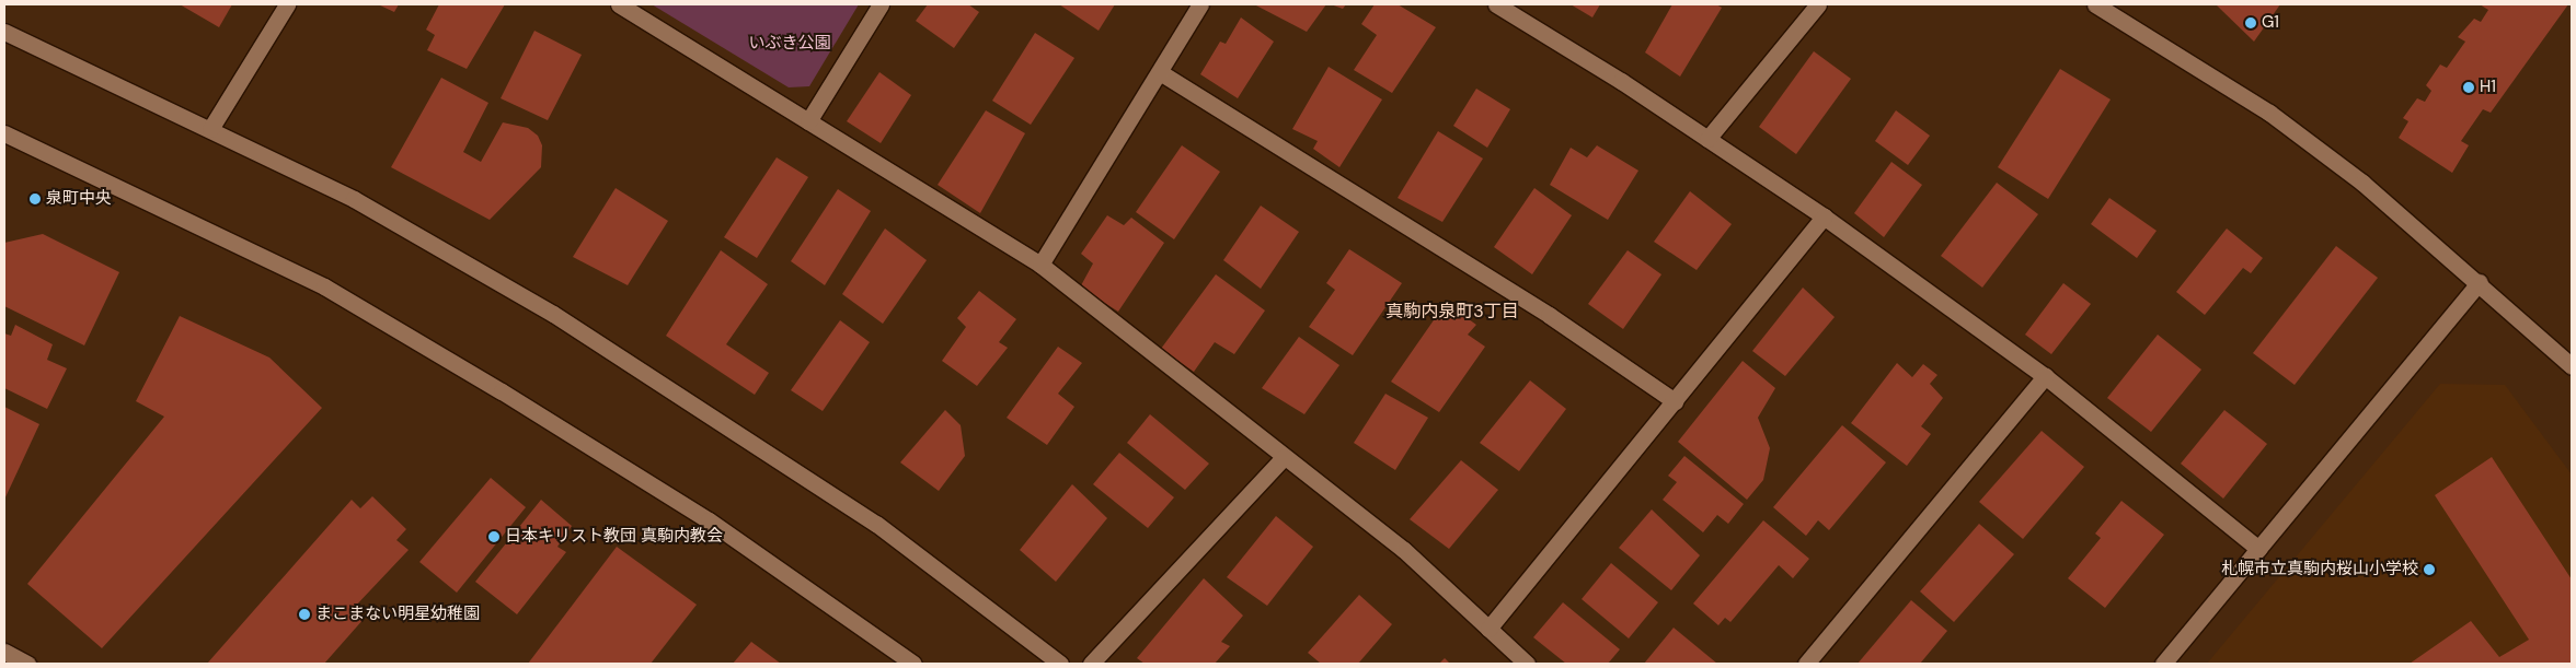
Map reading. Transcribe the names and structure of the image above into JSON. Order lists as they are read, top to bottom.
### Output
{
  "districts": ["真駒内泉町3丁目"],
  "parks": ["いぶき公園"],
  "places": [
    "G1",
    "H1",
    "泉町中央",
    "日本キリスト教団 真駒内教会",
    "札幌市立真駒内桜山小学校",
    "まこまない明星幼稚園"
  ]
}
